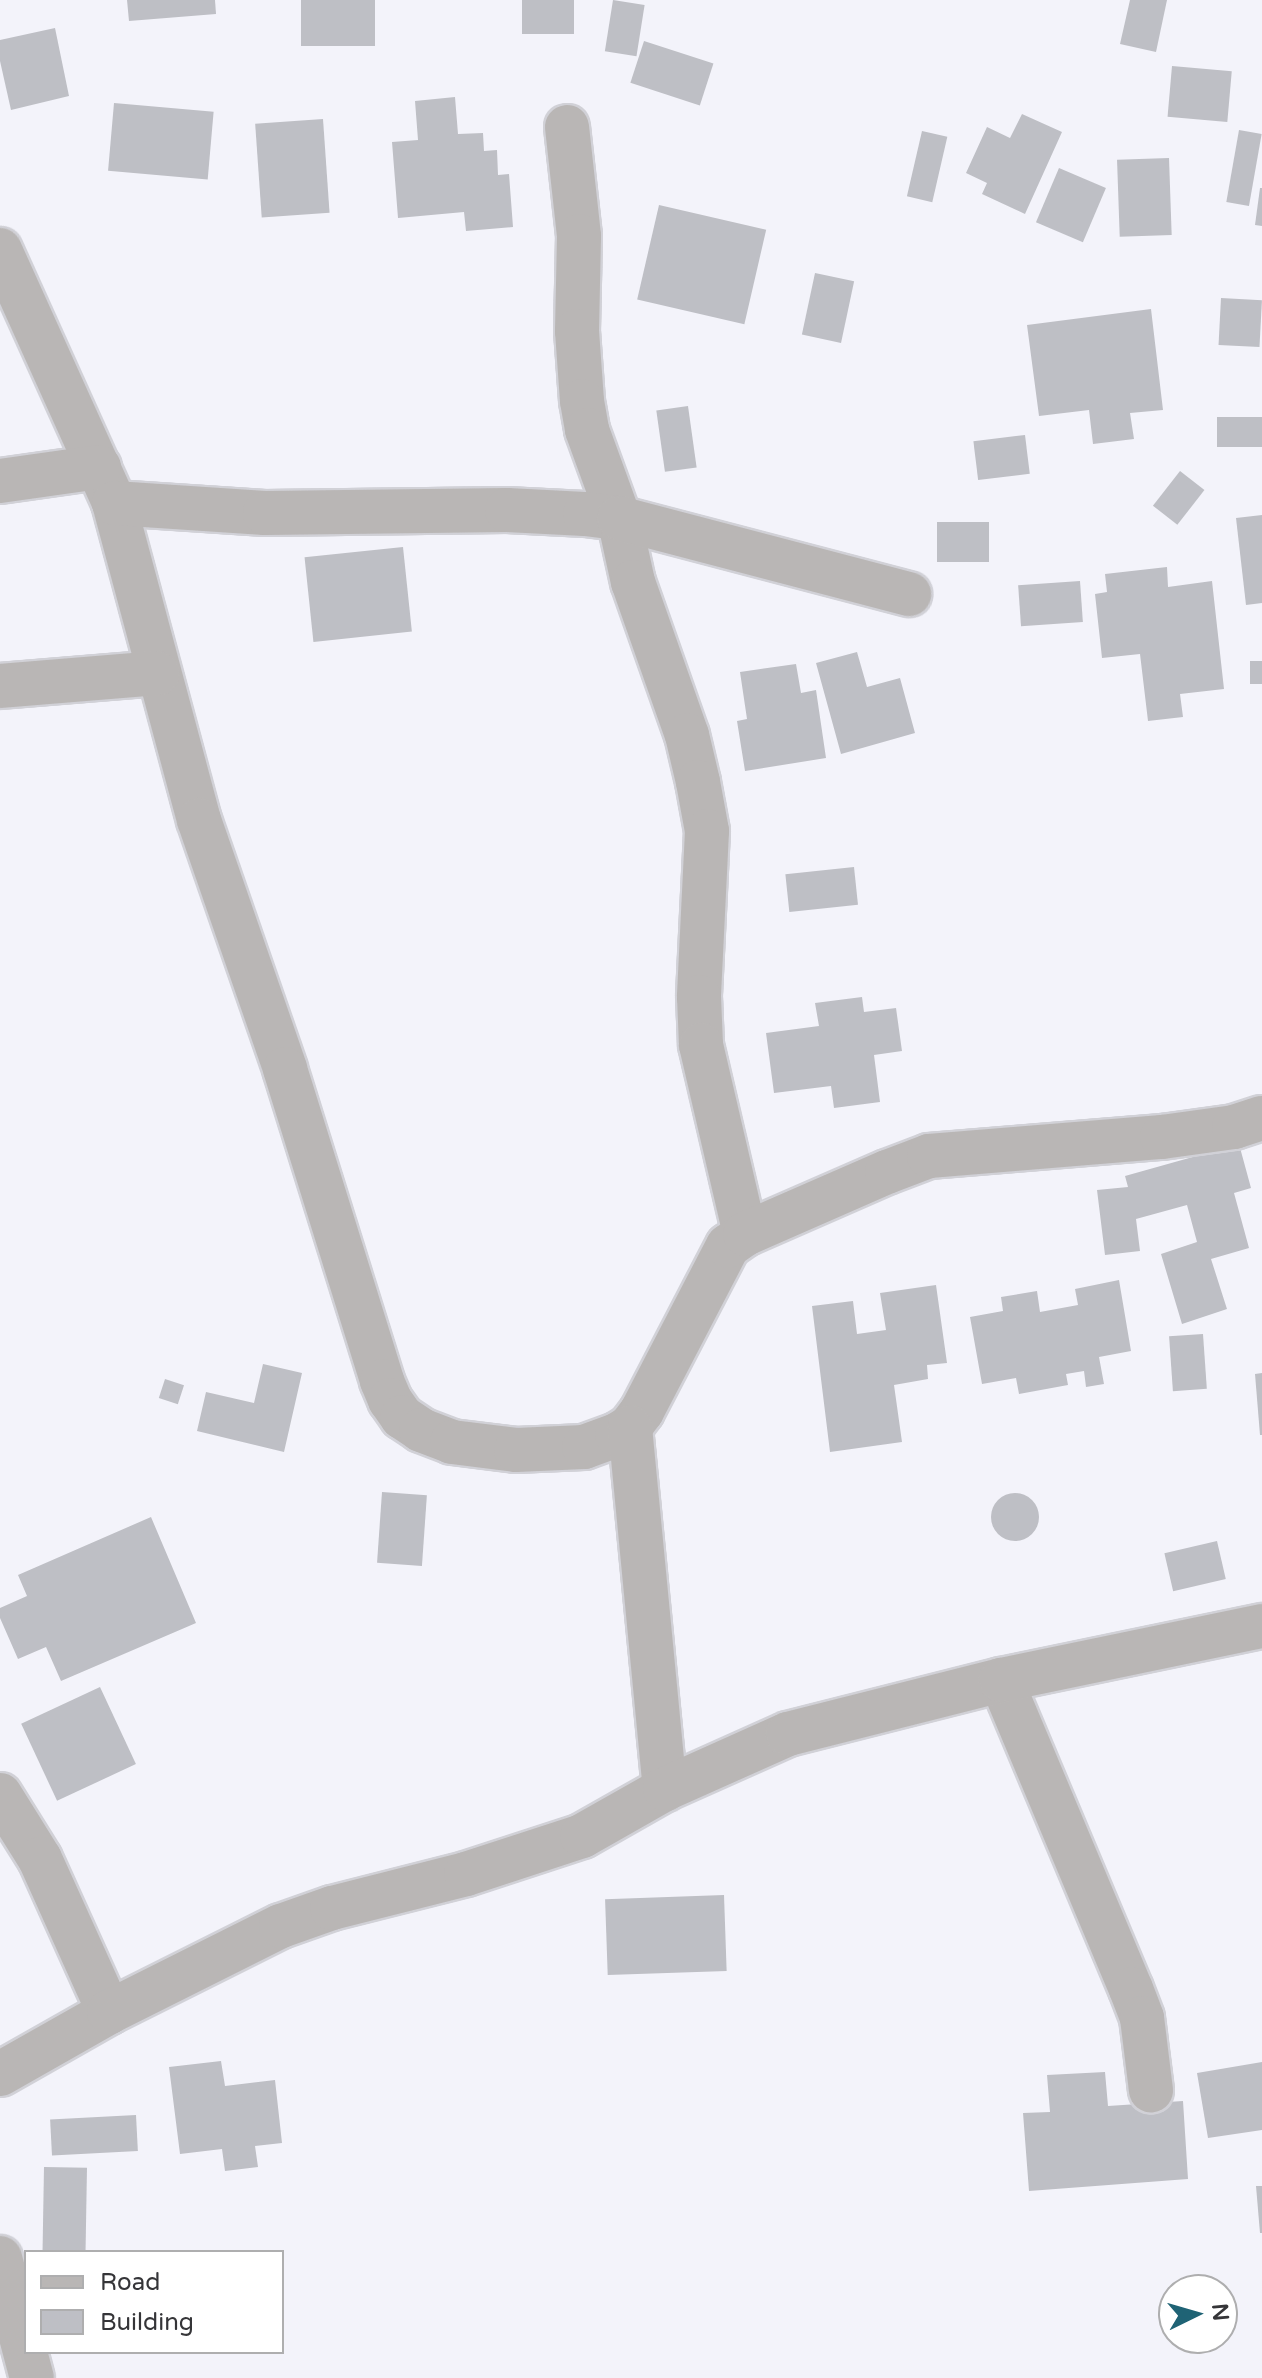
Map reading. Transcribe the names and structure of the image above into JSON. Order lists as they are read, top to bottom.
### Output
{
  "legend": ["Road", "Building"],
  "north": "right"
}
